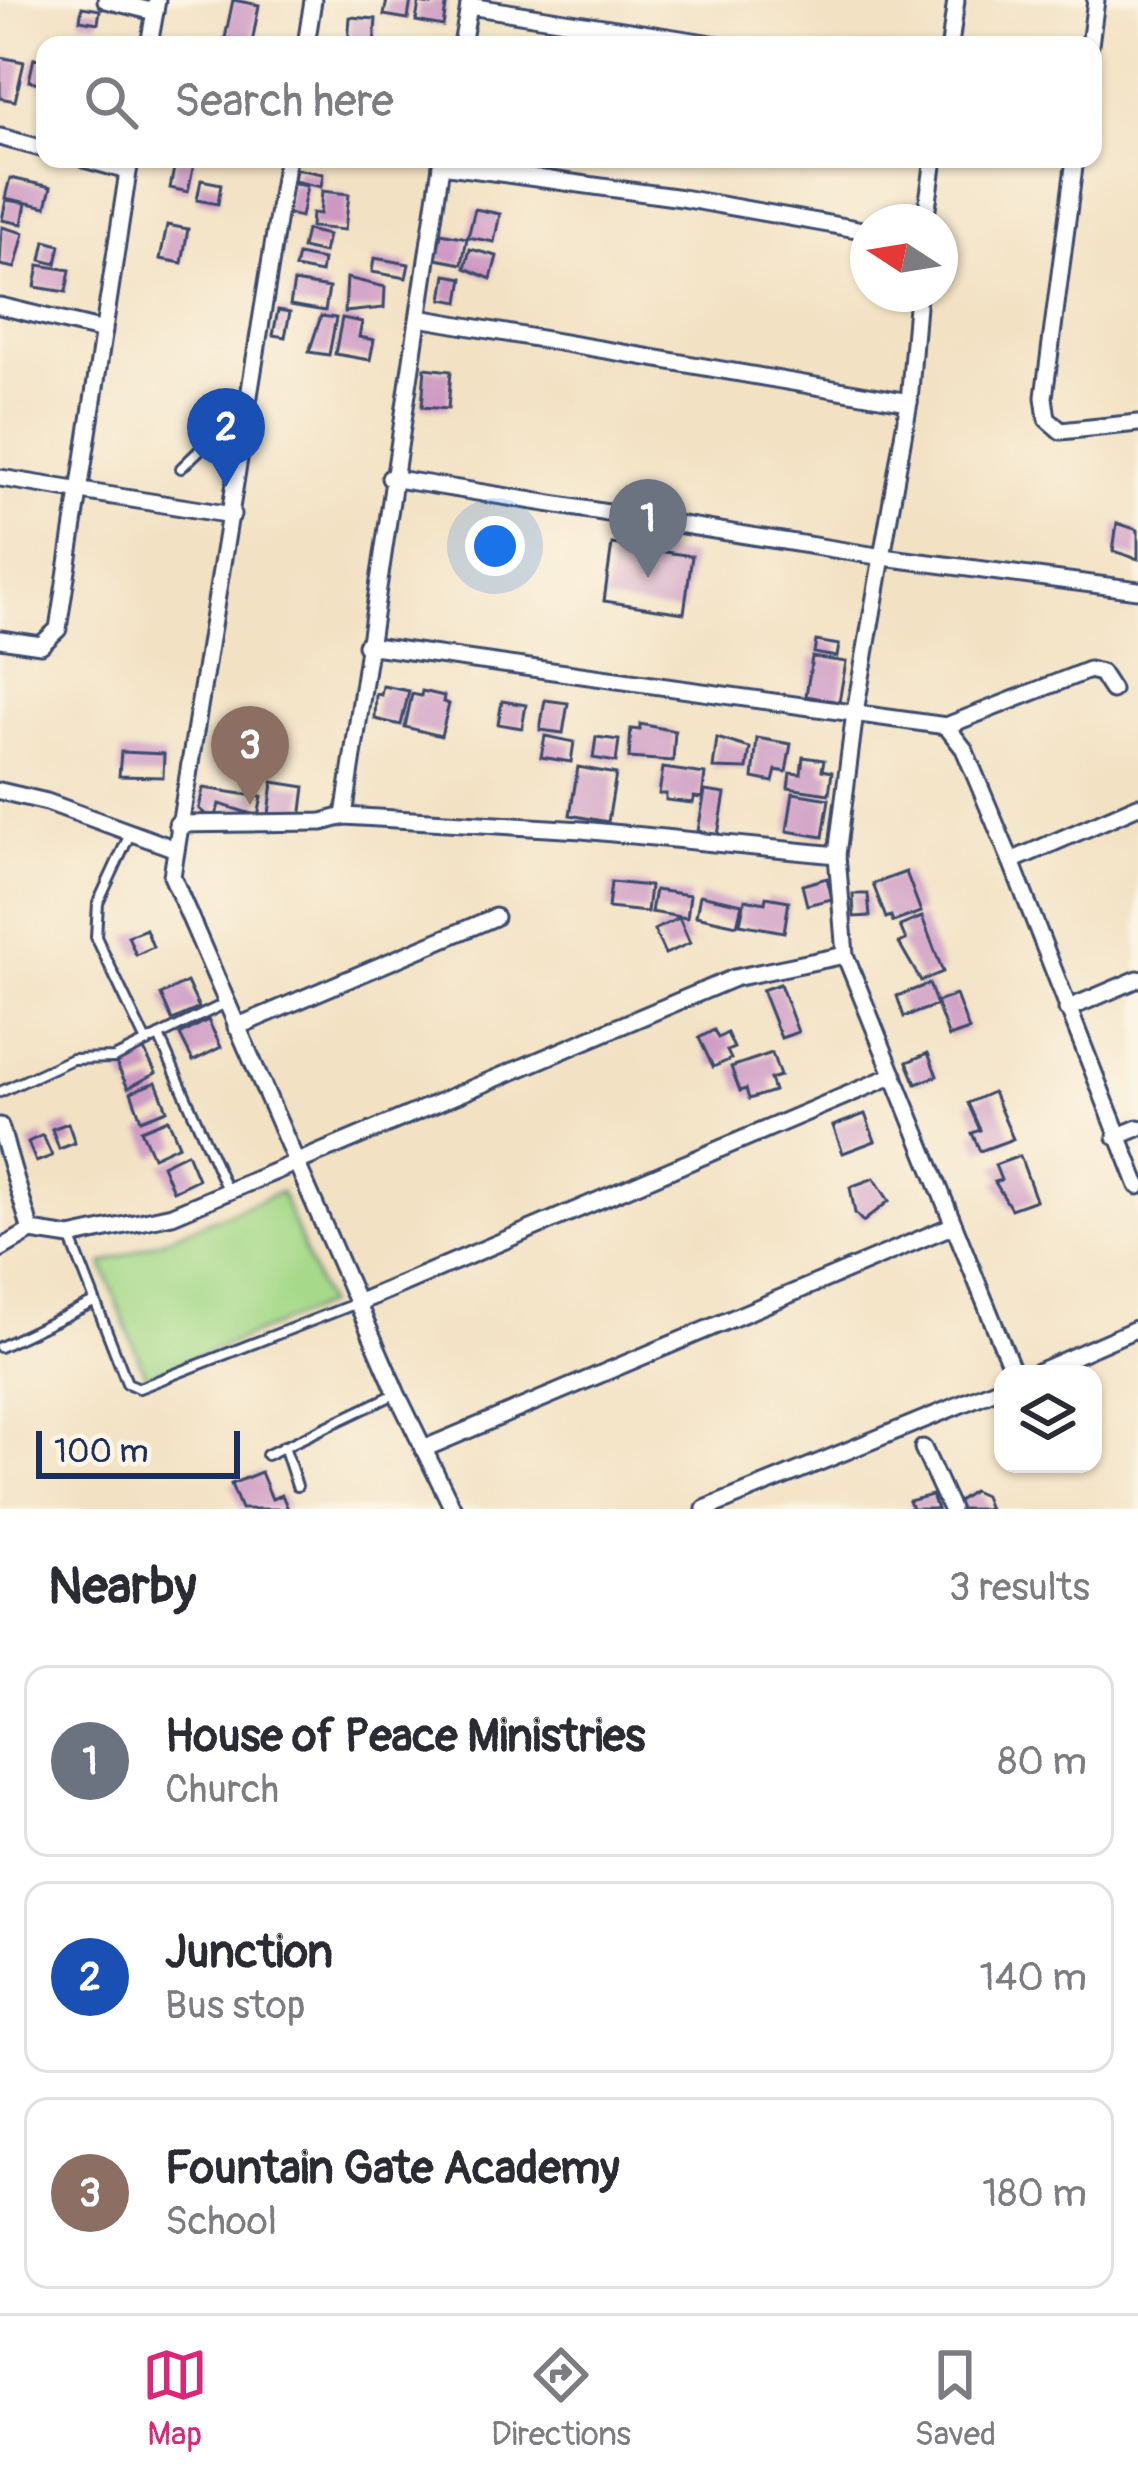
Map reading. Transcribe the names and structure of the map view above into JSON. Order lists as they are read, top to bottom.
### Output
{
  "scale_bar": "100 m",
  "north": "left",
  "page": {
    "search": "Search here",
    "pins": ["2", "1", "3"],
    "scale": "100 m",
    "heading": ["Nearby", "3 results"],
    "list": [
      {
        "mark": "1",
        "name": "House of Peace Ministries",
        "note": "Church",
        "value": "80 m"
      },
      {
        "mark": "2",
        "name": "Junction",
        "note": "Bus stop",
        "value": "140 m"
      },
      {
        "mark": "3",
        "name": "Fountain Gate Academy",
        "note": "School",
        "value": "180 m"
      }
    ],
    "nav": ["Map", "Directions", "Saved"]
  }
}
